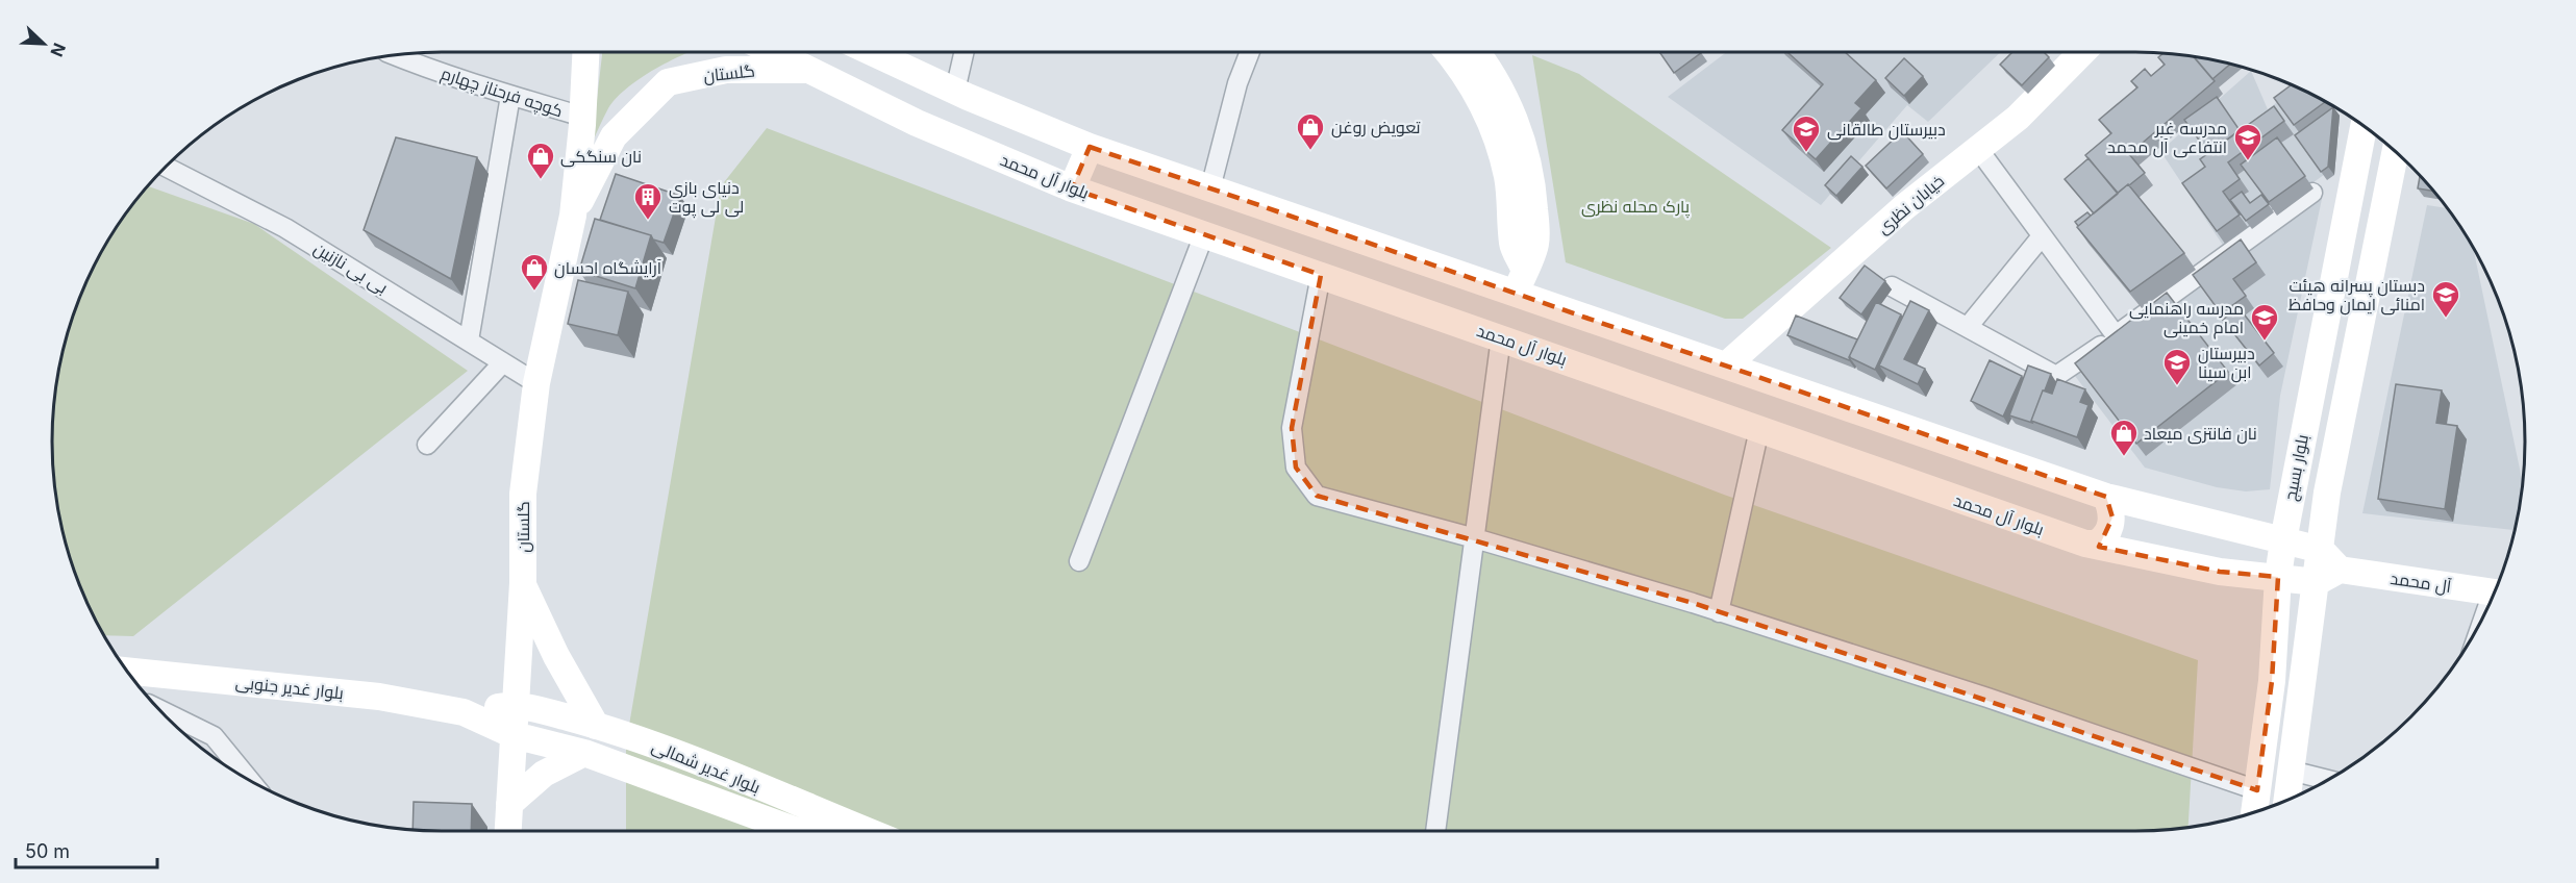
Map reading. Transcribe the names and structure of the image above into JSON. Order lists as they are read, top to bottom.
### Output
{
  "streets": {
    "main road": [
      "گلستان",
      "بلوار آل محمد",
      "خیابان نظری",
      "بلوار بسیج",
      "آل محمد",
      "بلوار غدیر جنوبی",
      "بلوار غدیر شمالی"
    ],
    "street": ["کوچه فرحناز چهارم", "بی بی نازنین"]
  },
  "crossings": [
    ["گلستان", "کوچه فرحناز چهارم"],
    ["گلستان", "بلوار آل محمد"],
    ["گلستان", "بی بی نازنین"],
    ["گلستان", "بلوار غدیر جنوبی"],
    ["گلستان", "بلوار غدیر شمالی"],
    ["بلوار آل محمد", "بلوار بسیج"],
    ["بلوار آل محمد", "آل محمد"],
    ["بلوار غدیر جنوبی", "بلوار غدیر شمالی"]
  ],
  "parks": ["پارک محله نظری"],
  "places": {
    "shop": [
      "تعویض روغن",
      "نان سنگکی",
      "آرایشگاه احسان",
      "نان فانتزی میعاد"
    ],
    "school or university": [
      "دبیرستان طالقانی",
      "مدرسه غیر انتفاعی آل محمد",
      "دبستان پسرانه هیئت امنائی ایمان وحافظ",
      "مدرسه راهنمایی امام خمینی",
      "دبیرستان ابن سینا"
    ],
    "building": ["دنیای بازی لی لی پوت"]
  },
  "scale_bar": "50 m",
  "north": "bottom right"
}
